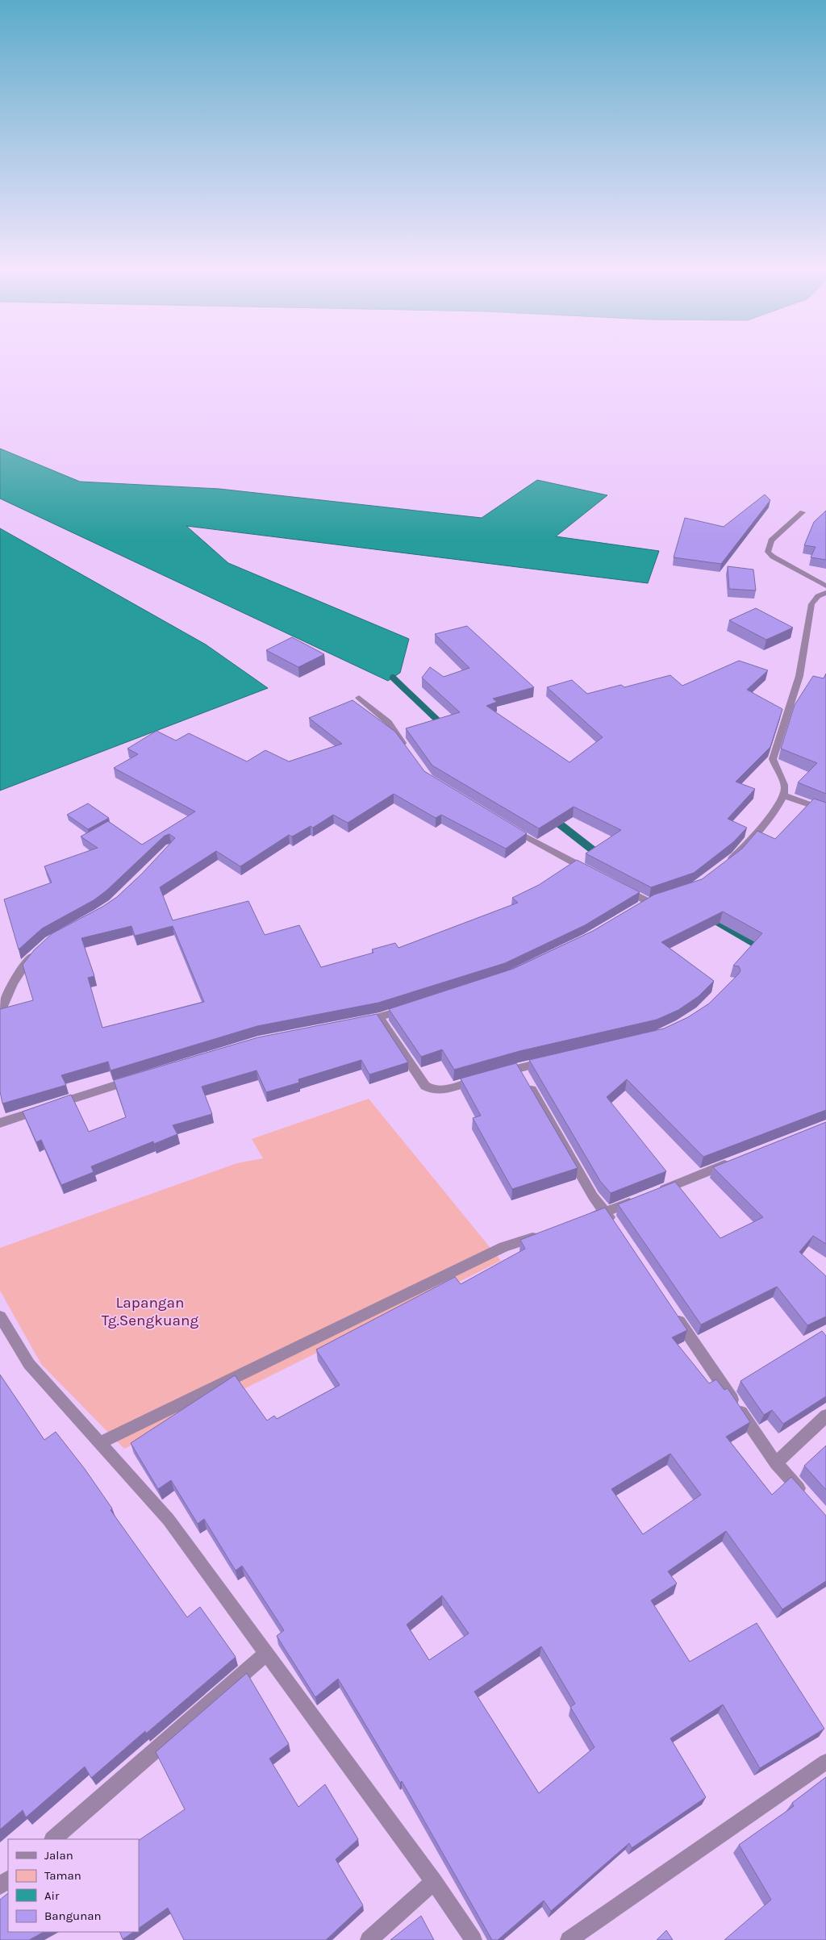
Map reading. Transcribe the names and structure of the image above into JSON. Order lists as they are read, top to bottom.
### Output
{
  "parks": ["Lapangan Tg.Sengkuang"],
  "legend": [
    "Jalan",
    "Taman",
    "Air",
    "Bangunan"
  ]
}
